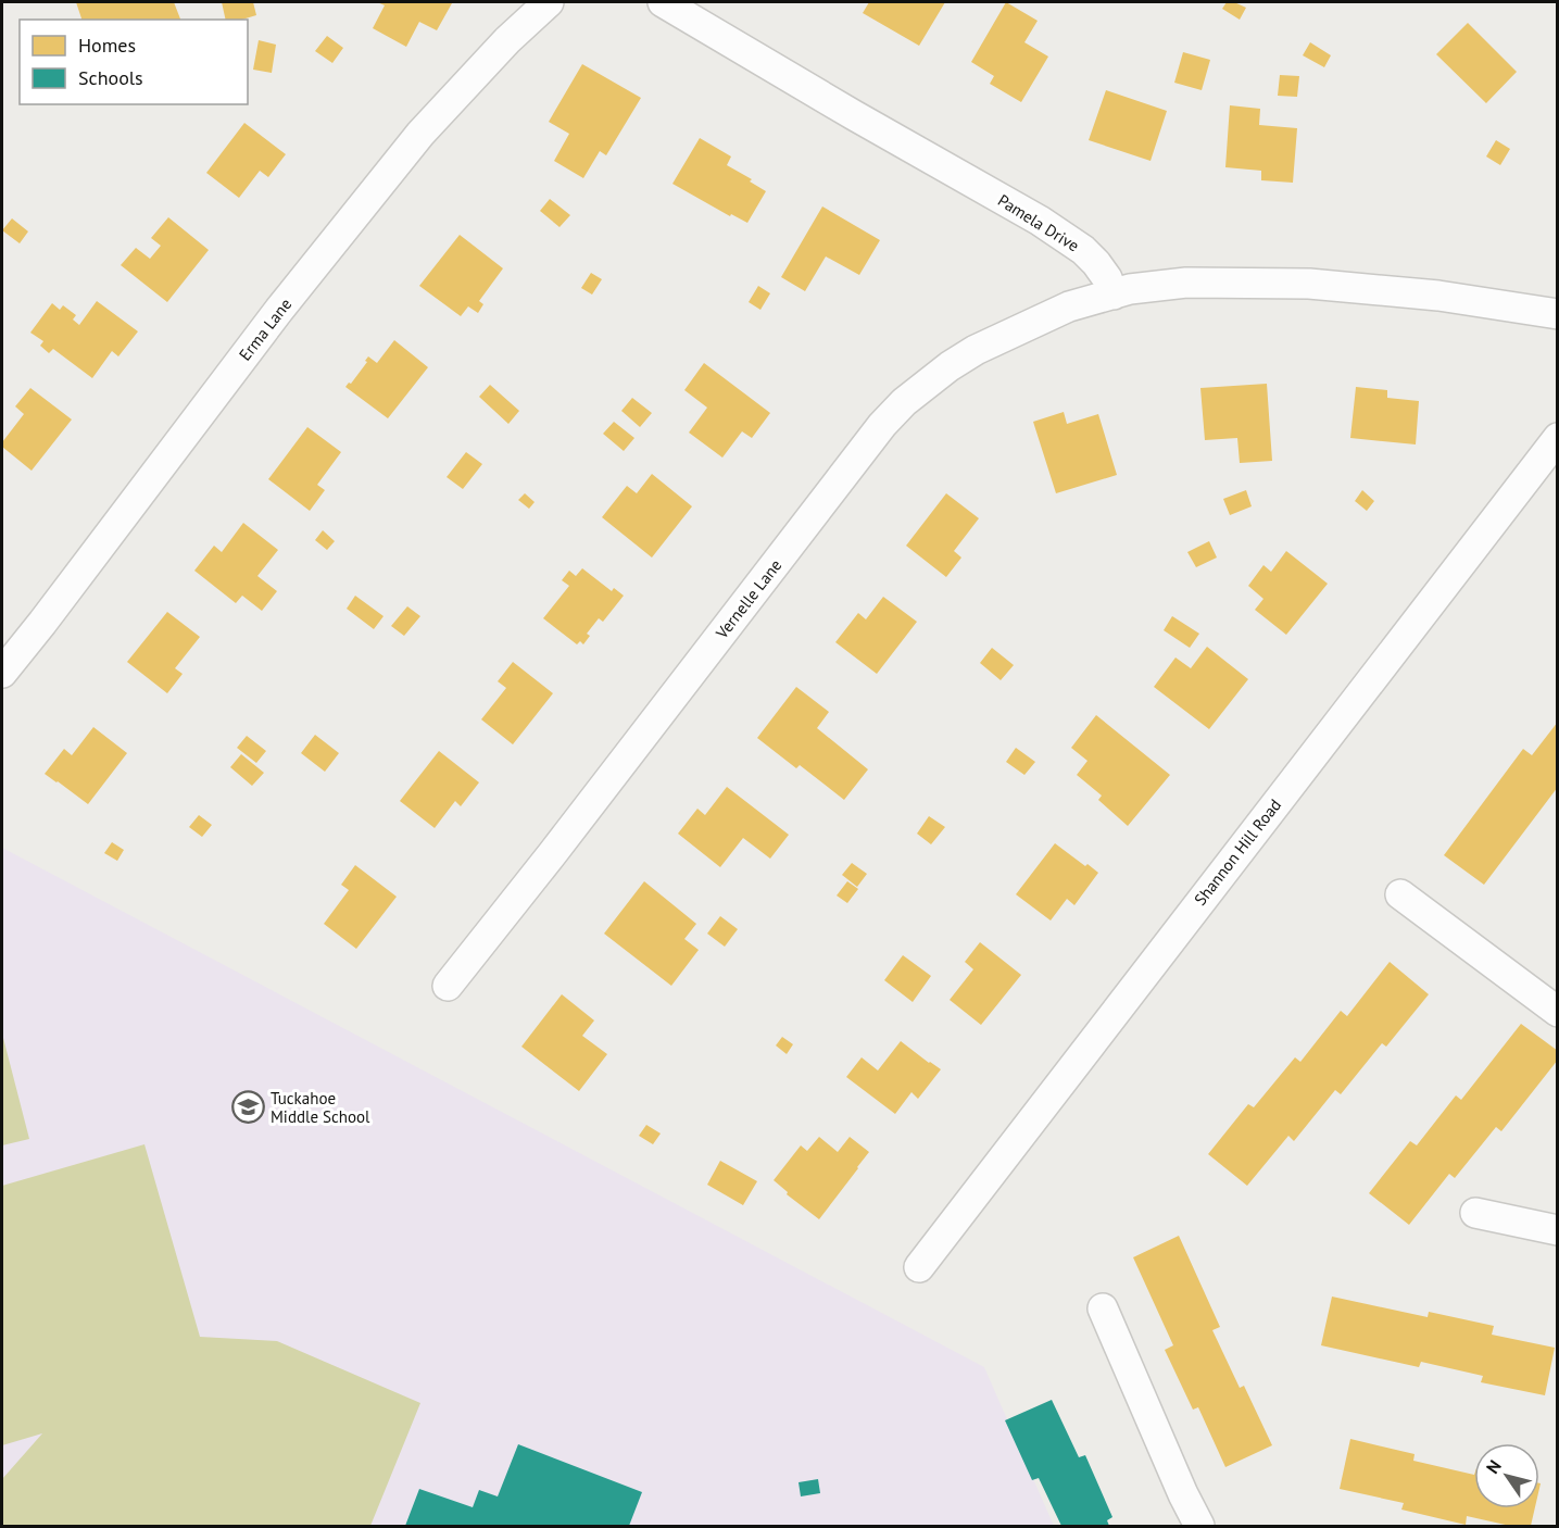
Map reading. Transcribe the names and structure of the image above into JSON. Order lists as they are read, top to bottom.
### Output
{
  "streets": {
    "street": [
      "Pamela Drive",
      "Erma Lane",
      "Vernelle Lane",
      "Shannon Hill Road"
    ]
  },
  "crossings": [
    ["Pamela Drive", "Vernelle Lane"]
  ],
  "places": {
    "school or university": ["Tuckahoe Middle School"]
  },
  "legend": ["Homes", "Schools"],
  "north": "top left"
}
